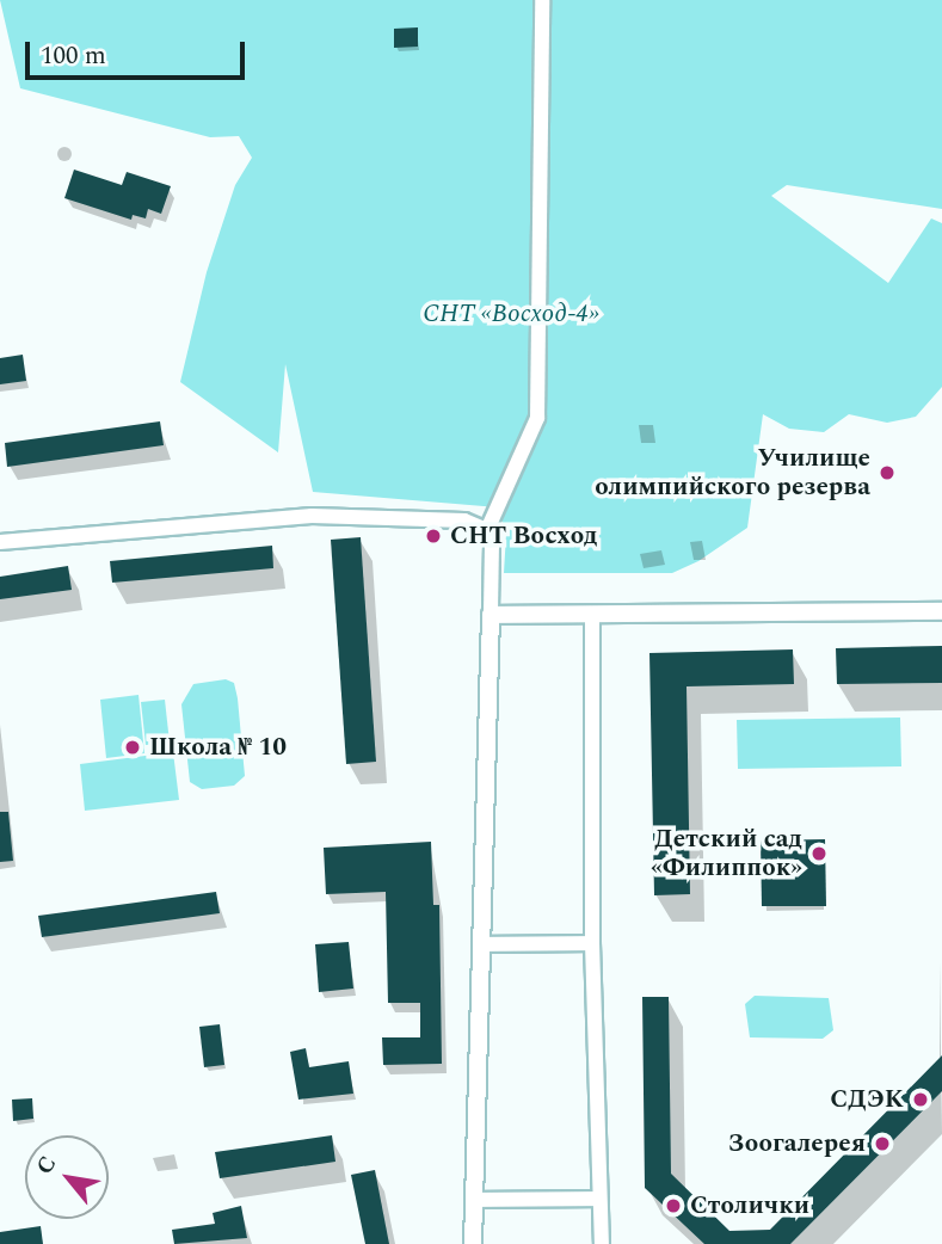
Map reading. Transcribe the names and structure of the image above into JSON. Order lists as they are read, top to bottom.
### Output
{
  "parks": ["СНТ «Восход-4»"],
  "places": [
    "Училище олимпийского резерва",
    "СНТ Восход",
    "Школа № 10",
    "Детский сад «Филиппок»",
    "СДЭК",
    "Зоогалерея",
    "Столички"
  ],
  "scale_bar": "100 m",
  "north": "top left"
}
